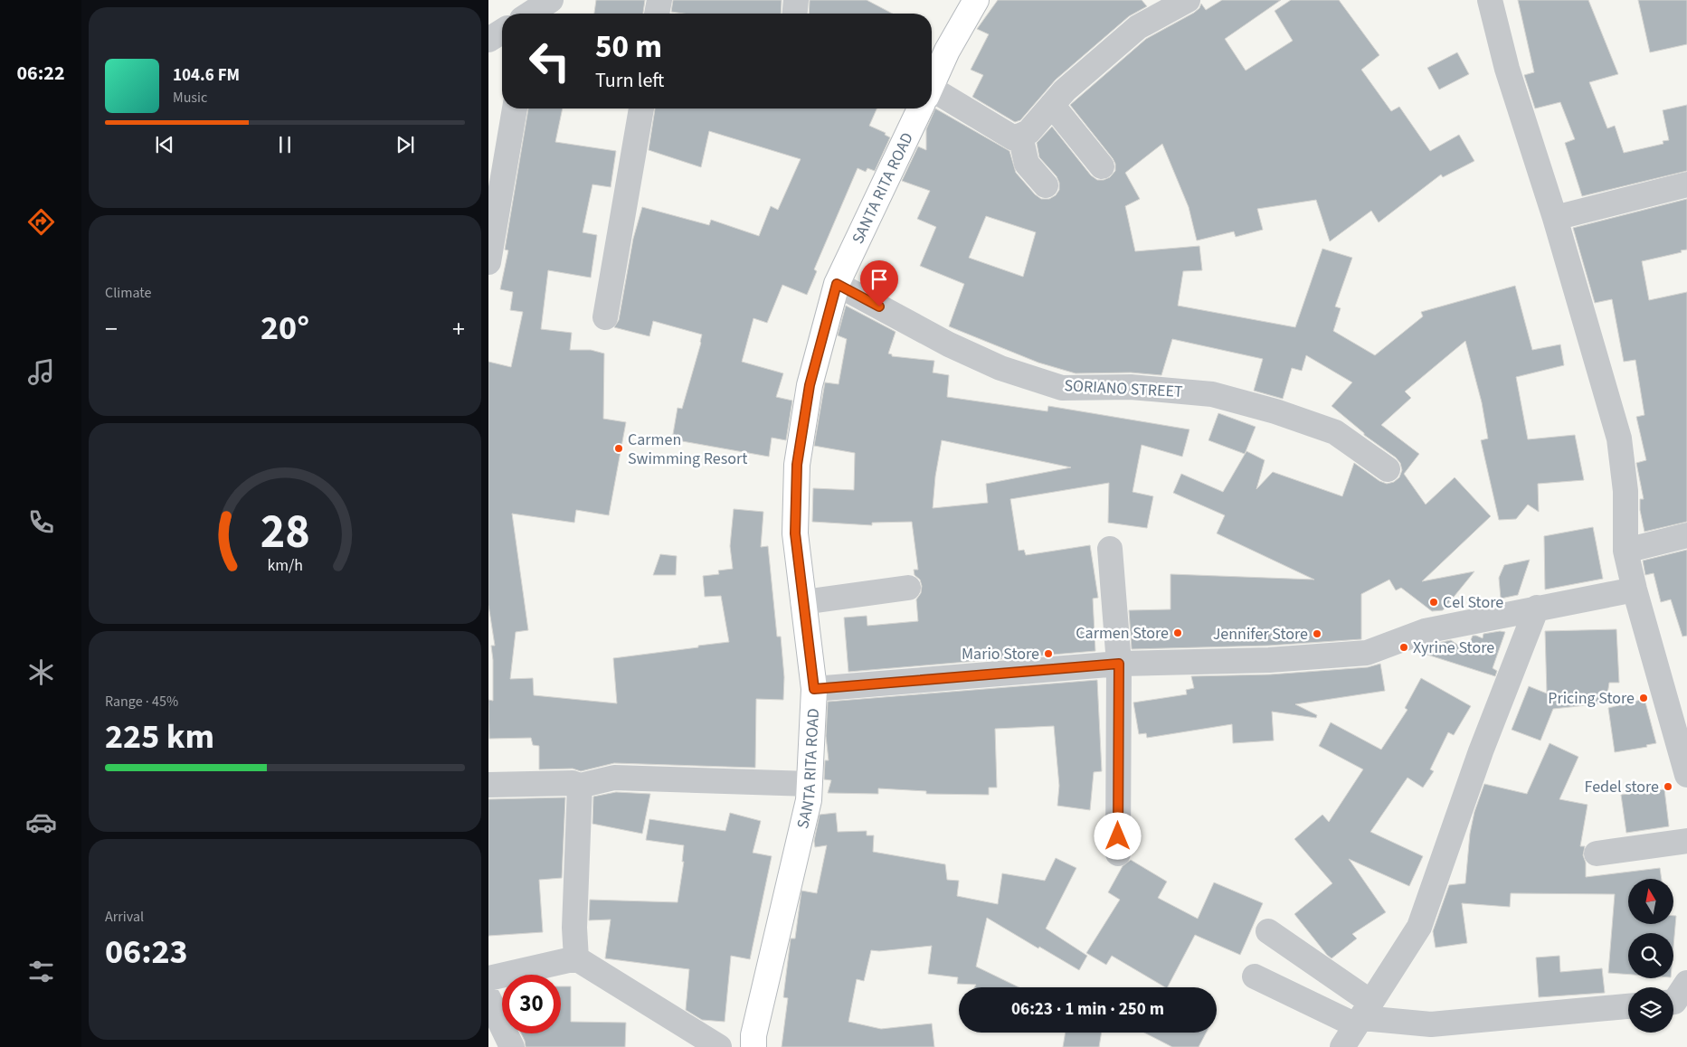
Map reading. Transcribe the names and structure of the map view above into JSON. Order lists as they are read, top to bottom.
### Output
{
  "streets": {
    "main road": ["SANTA RITA ROAD"],
    "street": ["SORIANO STREET"]
  },
  "crossings": [
    ["SANTA RITA ROAD", "SORIANO STREET"]
  ],
  "places": [
    "Carmen Swimming Resort",
    "Cel Store",
    "Carmen Store",
    "Jennifer Store",
    "Xyrine Store",
    "Mario Store",
    "Pricing Store",
    "Fedel store"
  ],
  "north": "top",
  "page": {
    "tabs": "06:22",
    "turn": ["50 m", "Turn left"],
    "song": ["104.6 FM", "Music"],
    "tile": [
      "Climate",
      ["Range · 45%", "225 km"],
      ["Arrival", "06:23"]
    ],
    "heat": ["−", "20°", "+"],
    "limit": "30",
    "trip": "06:23 · 1 min · 250 m",
    "gauge": ["28", "km/h"]
  }
}
